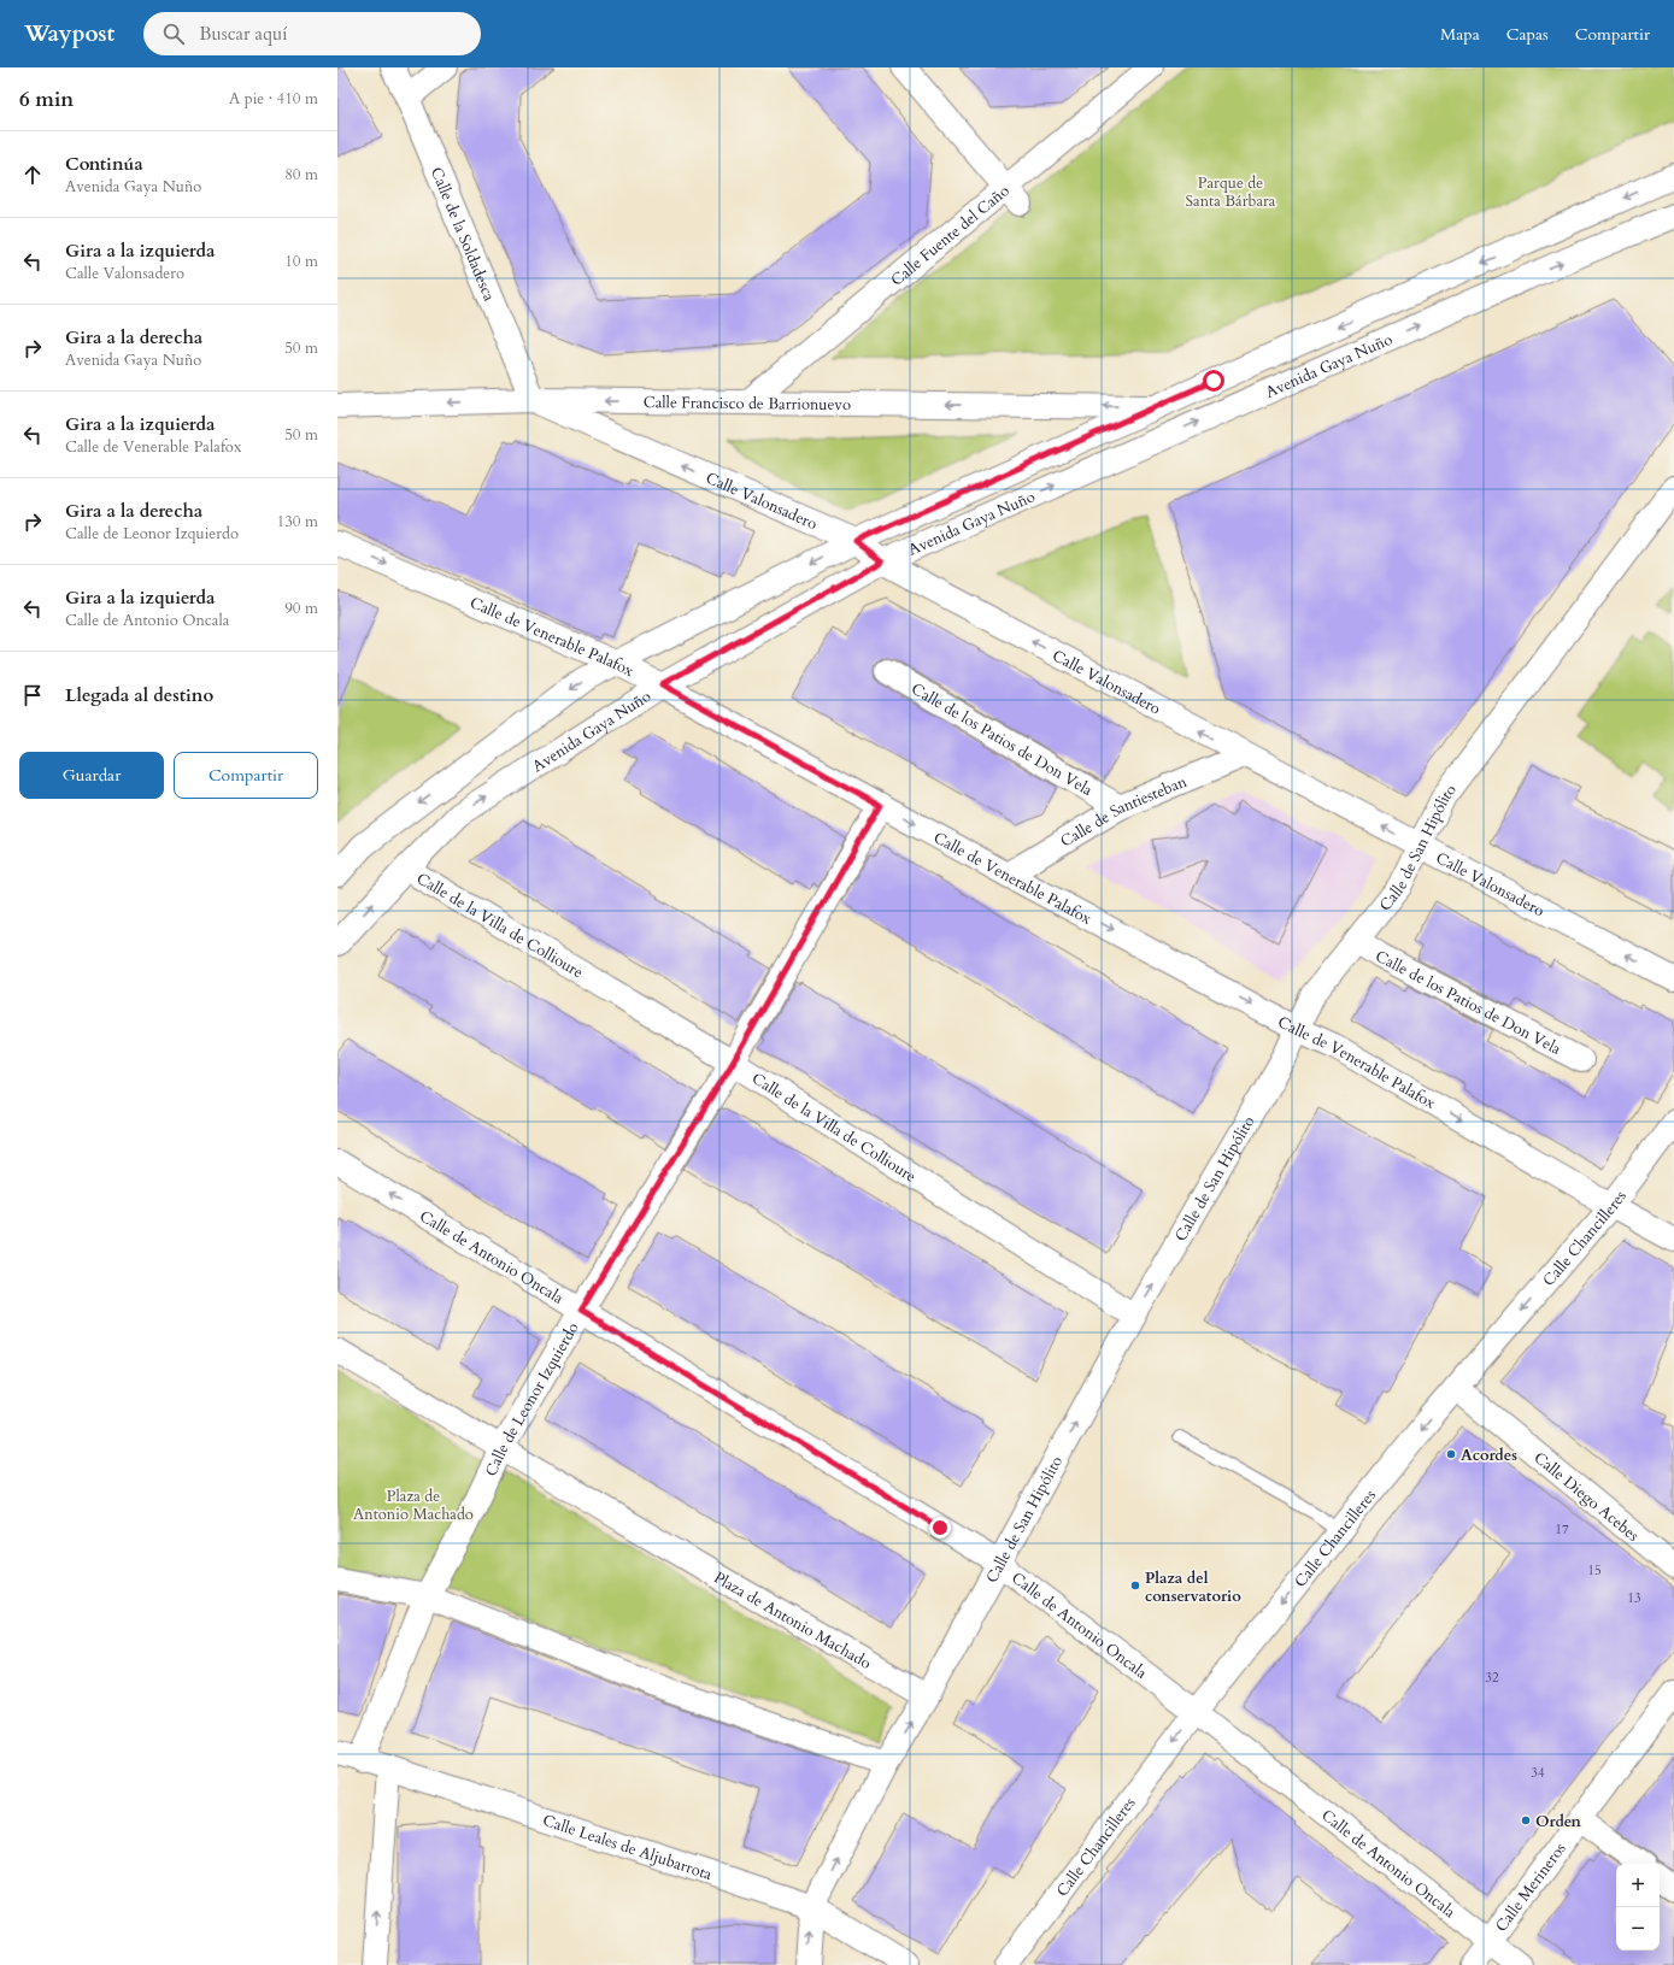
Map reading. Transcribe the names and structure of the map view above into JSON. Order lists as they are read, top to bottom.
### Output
{
  "streets": {
    "street": [
      "Calle de la Soldadesca",
      "Calle Fuente del Caño",
      "Avenida Gaya Nuño",
      "Calle Francisco de Barrionuevo",
      "Calle Valonsadero",
      "Calle de Venerable Palafox",
      "Calle de los Patios de Don Vela",
      "Calle de Santiesteban",
      "Calle de San Hipólito",
      "Calle de la Villa de Collioure",
      "Calle Chancilleres",
      "Calle de Antonio Oncala",
      "Calle de Leonor Izquierdo",
      "Calle Diego Acebes",
      "Plaza de Antonio Machado",
      "Calle Leales de Aljubarrota",
      "Calle Merineros"
    ]
  },
  "crossings": [
    ["Calle de la Soldadesca", "Calle Francisco de Barrionuevo"],
    ["Calle de la Soldadesca", "Calle Valonsadero"],
    ["Calle Fuente del Caño", "Calle Francisco de Barrionuevo"],
    ["Avenida Gaya Nuño", "Calle Francisco de Barrionuevo"],
    ["Avenida Gaya Nuño", "Calle Valonsadero"],
    ["Avenida Gaya Nuño", "Calle de Venerable Palafox"],
    ["Avenida Gaya Nuño", "Calle de la Villa de Collioure"],
    ["Calle Francisco de Barrionuevo", "Calle Valonsadero"],
    ["Calle Valonsadero", "Calle de Santiesteban"],
    ["Calle Valonsadero", "Calle de San Hipólito"],
    ["Calle de Venerable Palafox", "Calle de Santiesteban"],
    ["Calle de Venerable Palafox", "Calle de San Hipólito"],
    ["Calle de Venerable Palafox", "Calle Chancilleres"],
    ["Calle de Venerable Palafox", "Calle de Leonor Izquierdo"],
    ["Calle de los Patios de Don Vela", "Calle de Santiesteban"],
    ["Calle de los Patios de Don Vela", "Calle de San Hipólito"],
    ["Calle de San Hipólito", "Calle de la Villa de Collioure"],
    ["Calle de San Hipólito", "Calle de Antonio Oncala"],
    ["Calle de San Hipólito", "Plaza de Antonio Machado"],
    ["Calle de San Hipólito", "Calle Leales de Aljubarrota"],
    ["Calle de la Villa de Collioure", "Calle de Leonor Izquierdo"],
    ["Calle Chancilleres", "Calle de Antonio Oncala"],
    ["Calle Chancilleres", "Calle Diego Acebes"],
    ["Calle de Antonio Oncala", "Calle de Leonor Izquierdo"],
    ["Calle de Antonio Oncala", "Calle Merineros"],
    ["Calle de Leonor Izquierdo", "Plaza de Antonio Machado"],
    ["Calle de Leonor Izquierdo", "Calle Leales de Aljubarrota"]
  ],
  "one_way": [
    "Calle Francisco de Barrionuevo",
    "Calle Valonsadero",
    "Calle de Venerable Palafox",
    "Calle de San Hipólito",
    "Calle Chancilleres"
  ],
  "parks": ["Parque de Santa Bárbara", "Plaza de Antonio Machado"],
  "places": ["Acordes", "Plaza del conservatorio", "Orden"],
  "house_numbers": [
    "17",
    "15",
    "13",
    "32",
    "34"
  ],
  "page": {
    "header": "Waypost",
    "search": "Buscar aquí",
    "nav": ["Mapa", "Capas", "Compartir"],
    "heading": ["6 min", "A pie · 410 m"],
    "list": [
      ["Continúa", "Avenida Gaya Nuño", "80 m"],
      ["Gira a la izquierda", "Calle Valonsadero", "10 m"],
      ["Gira a la derecha", "Avenida Gaya Nuño", "50 m"],
      ["Gira a la izquierda", "Calle de Venerable Palafox", "50 m"],
      ["Gira a la derecha", "Calle de Leonor Izquierdo", "130 m"],
      ["Gira a la izquierda", "Calle de Antonio Oncala", "90 m"],
      "Llegada al destino"
    ],
    "buttons": ["Guardar", "Compartir"],
    "map_buttons": ["+", "−"]
  }
}
